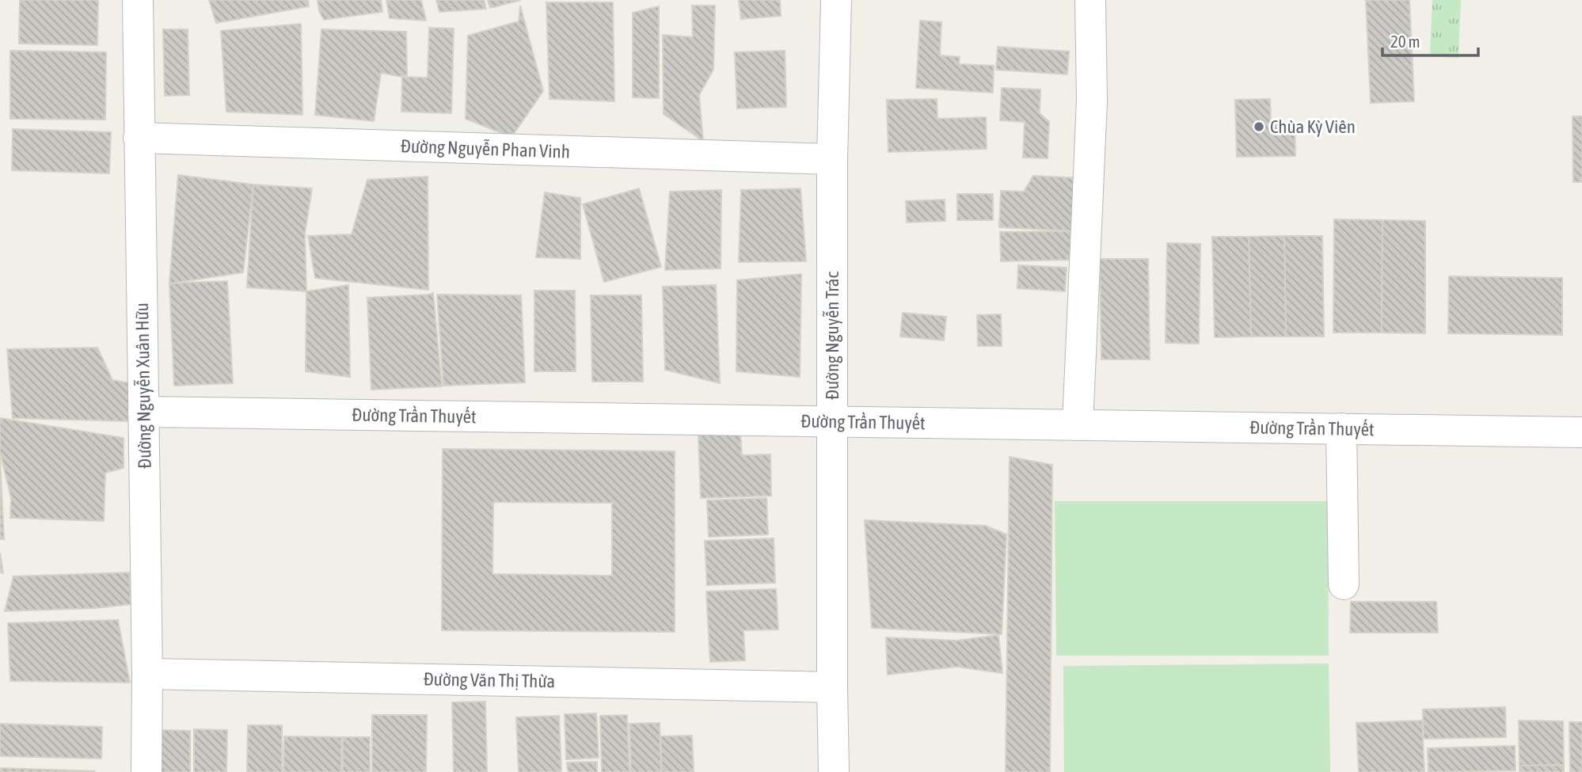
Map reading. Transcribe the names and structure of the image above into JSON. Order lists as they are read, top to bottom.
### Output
{
  "streets": {
    "street": [
      "Đường Nguyễn Phan Vinh",
      "Đường Nguyễn Trác",
      "Đường Nguyễn Xuân Hữu",
      "Đường Trần Thuyết",
      "Đường Văn Thị Thừa"
    ]
  },
  "crossings": [
    ["Đường Nguyễn Phan Vinh", "Đường Nguyễn Trác"],
    ["Đường Nguyễn Phan Vinh", "Đường Nguyễn Xuân Hữu"],
    ["Đường Nguyễn Trác", "Đường Trần Thuyết"],
    ["Đường Nguyễn Trác", "Đường Văn Thị Thừa"],
    ["Đường Nguyễn Xuân Hữu", "Đường Trần Thuyết"],
    ["Đường Nguyễn Xuân Hữu", "Đường Văn Thị Thừa"]
  ],
  "places": ["Chùa Kỳ Viên"],
  "scale_bar": "20 m"
}
